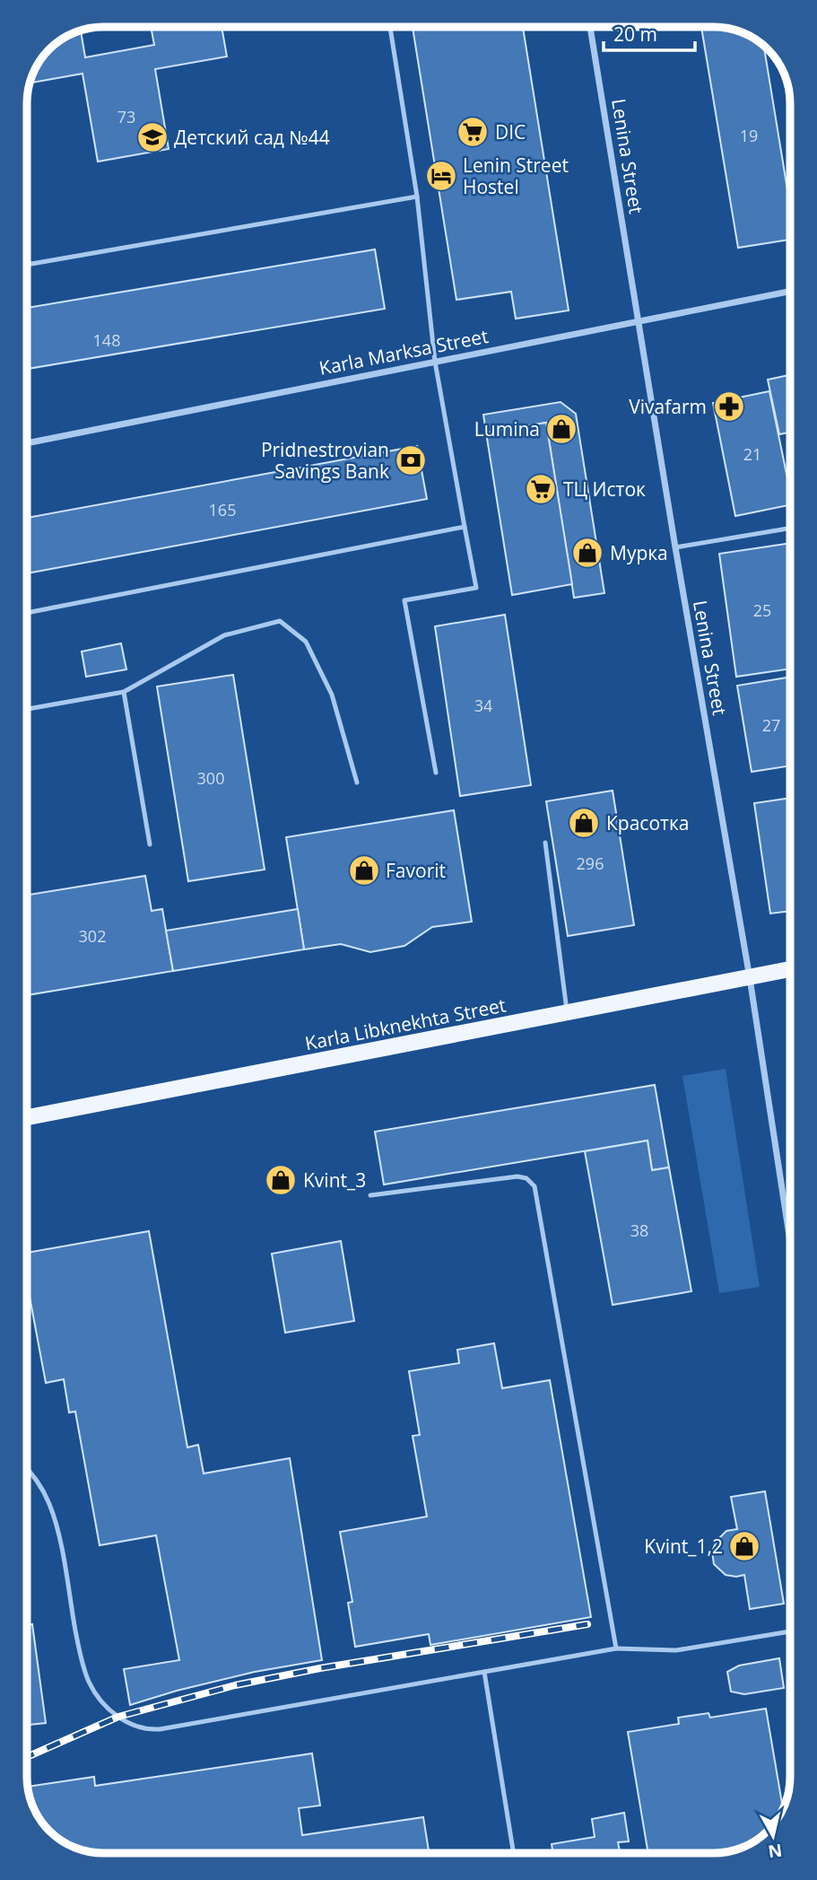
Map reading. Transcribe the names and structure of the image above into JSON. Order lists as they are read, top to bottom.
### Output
{
  "streets": {
    "main road": ["Karla Libknekhta Street"],
    "street": ["Lenina Street", "Karla Marksa Street"]
  },
  "crossings": [
    ["Lenina Street", "Karla Marksa Street"],
    ["Lenina Street", "Karla Libknekhta Street"]
  ],
  "places": {
    "supermarket": ["DIC", "ТЦ Исток"],
    "school or university": ["Детский сад №44"],
    "hotel": ["Lenin Street Hostel"],
    "pharmacy": ["Vivafarm"],
    "shop": [
      "Lumina",
      "Мурка",
      "Красотка",
      "Favorit",
      "Kvint_3",
      "Kvint_1,2"
    ],
    "bank": ["Pridnestrovian Savings Bank"]
  },
  "house_numbers": [
    "73",
    "19",
    "148",
    "21",
    "165",
    "25",
    "34",
    "27",
    "300",
    "296",
    "302",
    "38"
  ],
  "scale_bar": "20 m",
  "north": "bottom"
}
